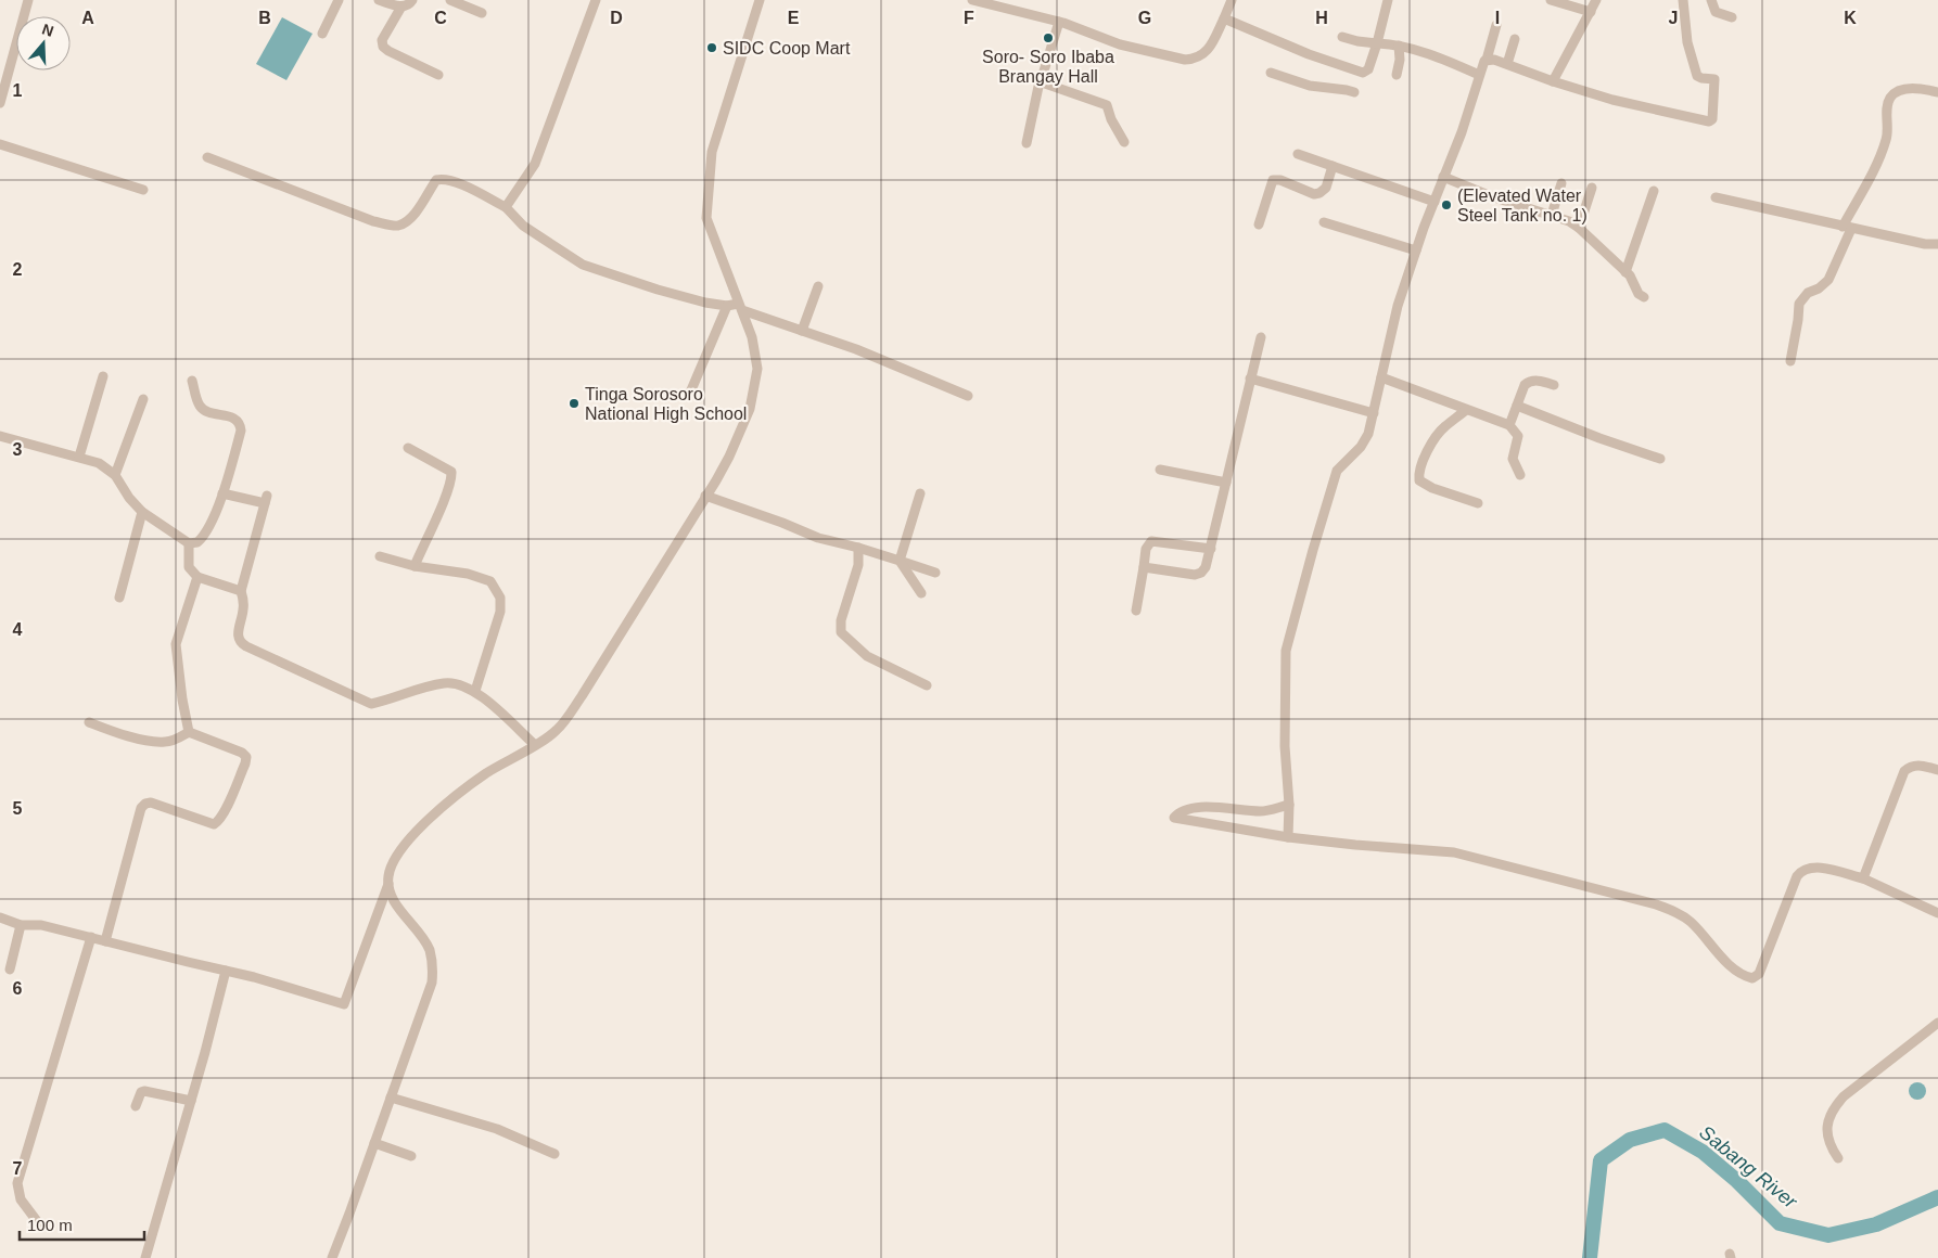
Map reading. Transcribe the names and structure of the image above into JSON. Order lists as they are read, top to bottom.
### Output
{
  "water": ["Sabang River"],
  "places": [
    "Soro- Soro Ibaba Brangay Hall",
    "SIDC Coop Mart",
    "(Elevated Water Steel Tank no. 1)",
    "Tinga Sorosoro National High School"
  ],
  "scale_bar": "100 m",
  "north": "top",
  "grid": {
    "columns": [
      "A",
      "B",
      "C",
      "D",
      "E",
      "F",
      "G",
      "H",
      "I",
      "J",
      "K"
    ],
    "rows": [
      "1",
      "2",
      "3",
      "4",
      "5",
      "6",
      "7"
    ]
  }
}
